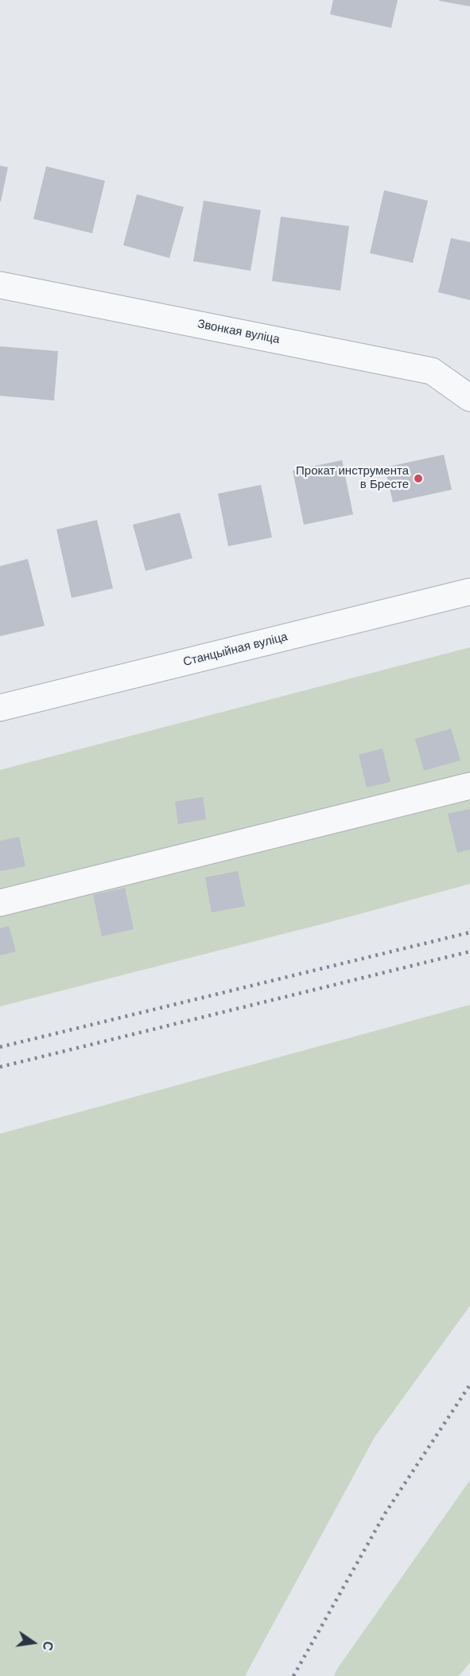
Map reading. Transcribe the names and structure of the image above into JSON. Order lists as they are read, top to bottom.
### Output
{
  "streets": {
    "street": ["Звонкая вуліца", "Станцыйная вуліца"]
  },
  "places": ["Прокат инструмента в Бресте"],
  "north": "right"
}
